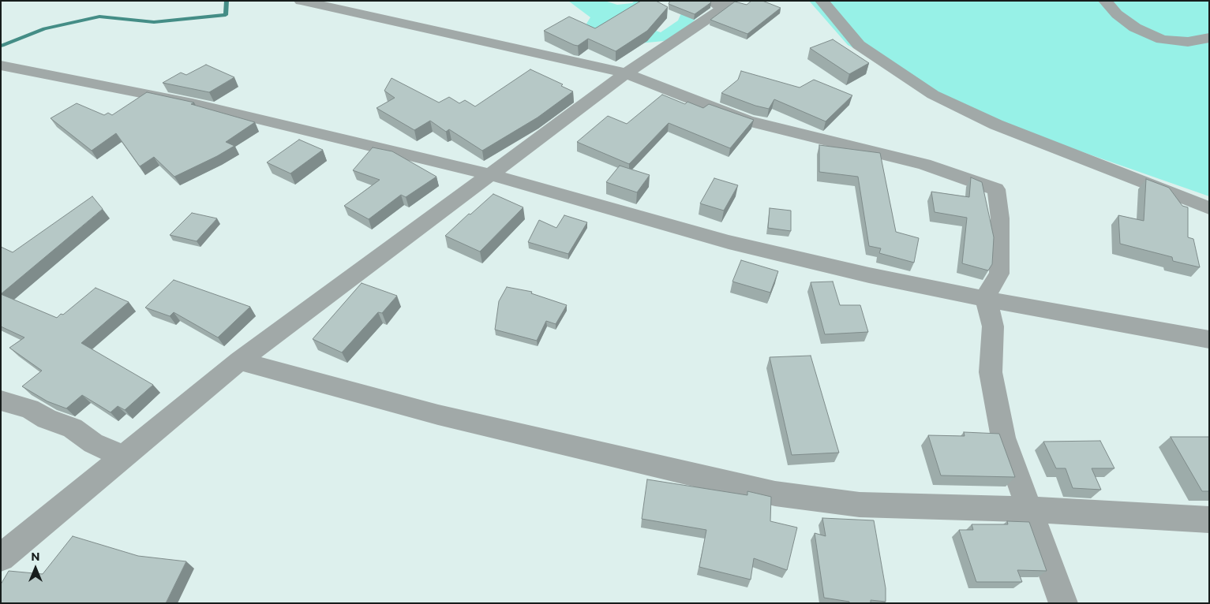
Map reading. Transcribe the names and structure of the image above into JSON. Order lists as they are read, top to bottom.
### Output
{
  "north": "top"
}
